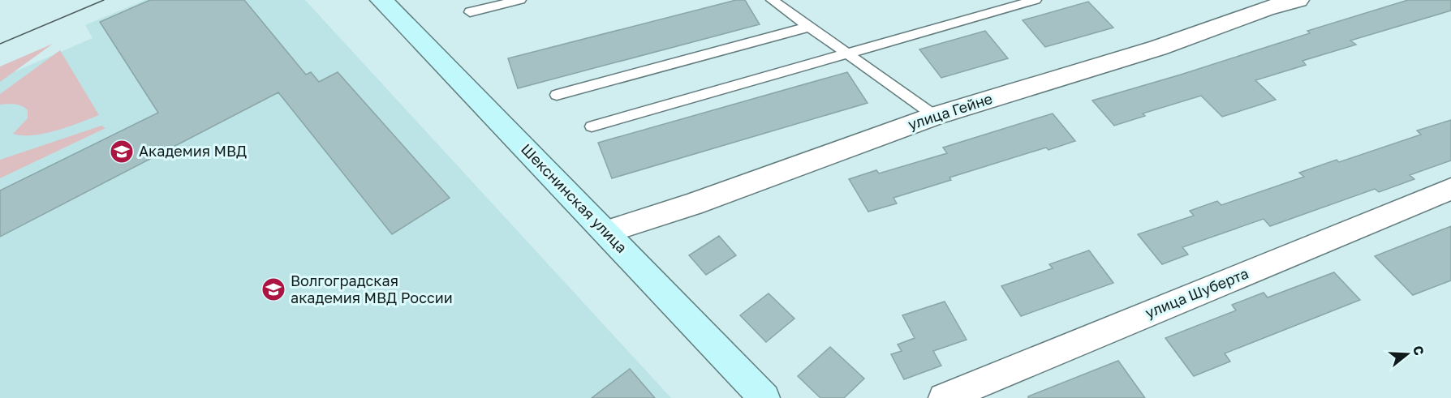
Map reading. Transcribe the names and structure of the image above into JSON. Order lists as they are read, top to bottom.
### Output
{
  "streets": {
    "street": ["улица Гейне", "Шекснинская улица", "улица Шуберта"]
  },
  "crossings": [
    ["улица Гейне", "Шекснинская улица"]
  ],
  "places": {
    "school or university": ["Академия МВД", "Волгоградская академия МВД России"]
  },
  "north": "right"
}
